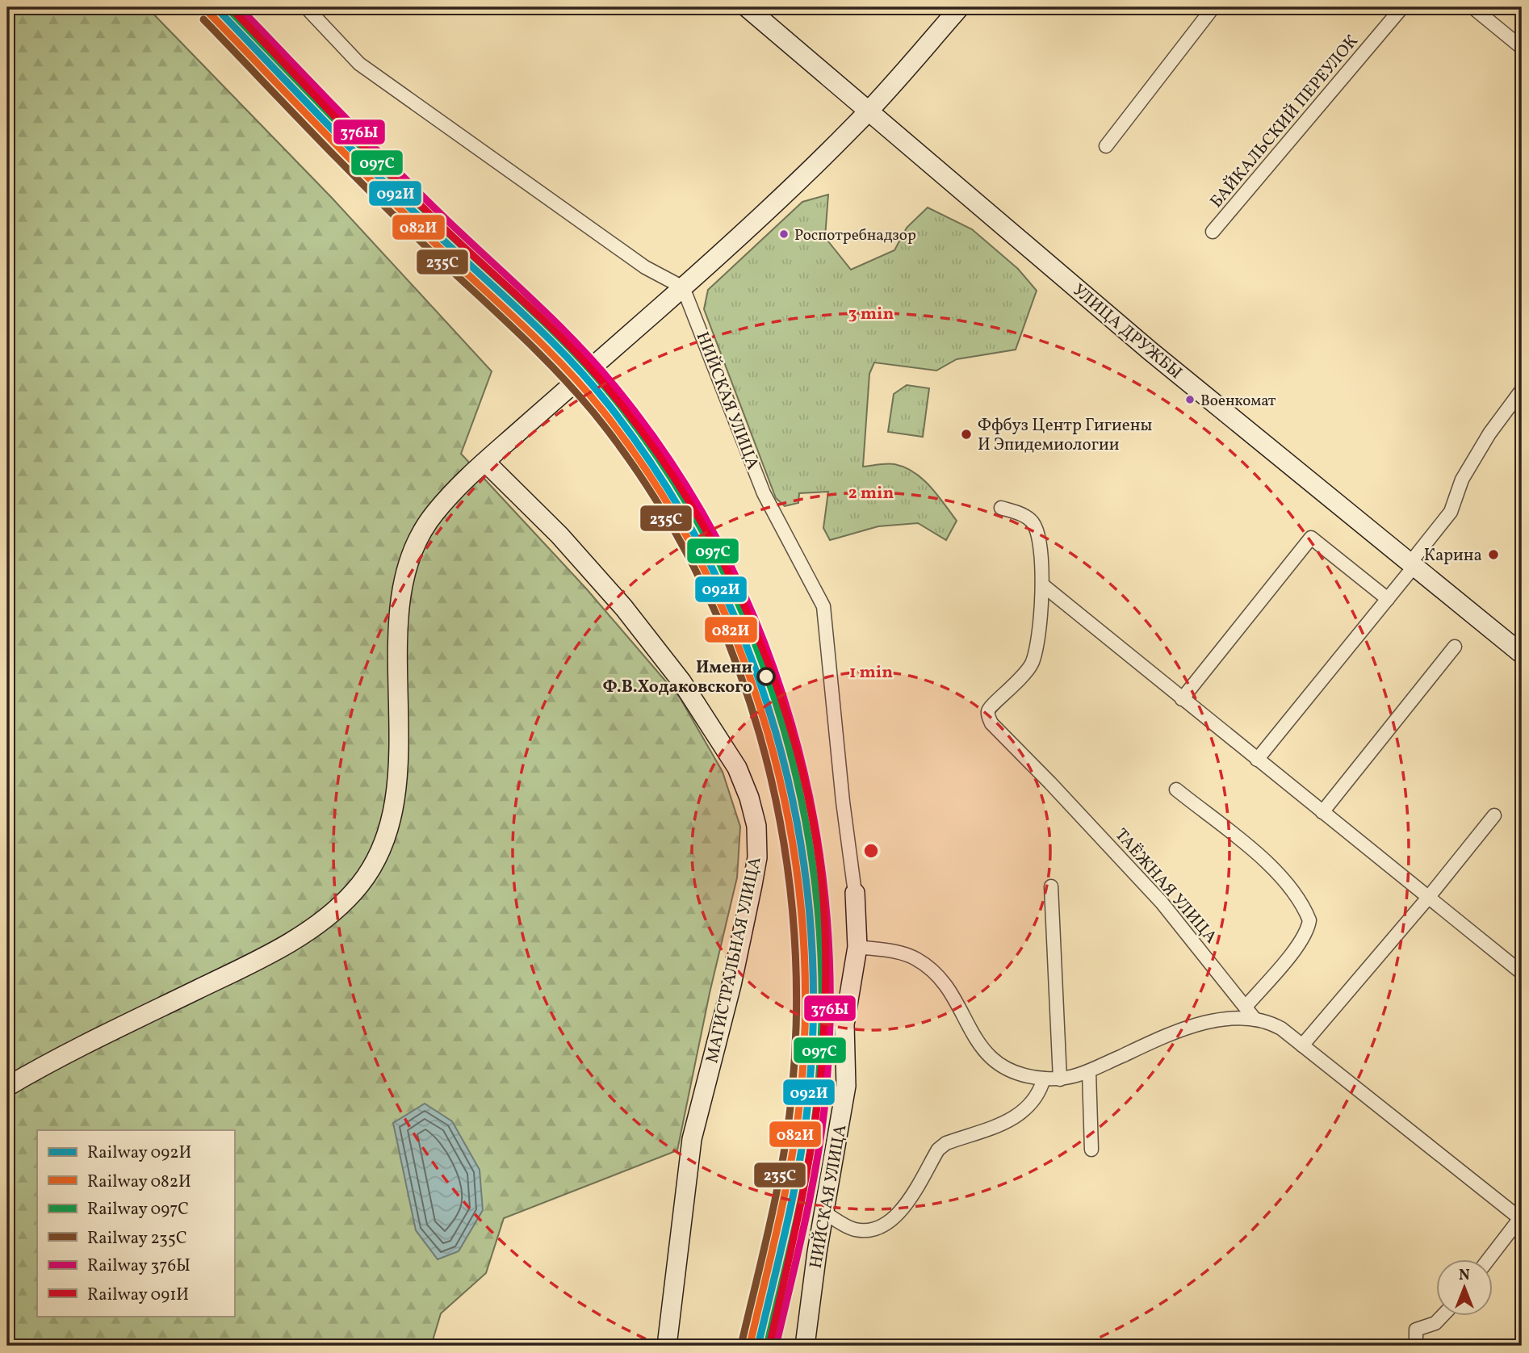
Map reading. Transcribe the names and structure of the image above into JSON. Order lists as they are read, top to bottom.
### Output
{
  "streets": {
    "street": [
      "БАЙКАЛЬСКИЙ ПЕРЕУЛОК",
      "УЛИЦА ДРУЖБЫ",
      "НИЙСКАЯ УЛИЦА",
      "ТАЁЖНАЯ УЛИЦА",
      "МАГИСТРАЛЬНАЯ УЛИЦА"
    ]
  },
  "places": [
    "Роспотребнадзор",
    "Военкомат",
    "Ффбуз Центр Гигиены И Эпидемиологии",
    "Карина",
    "Имени Ф.В.Ходаковского"
  ],
  "lines": [
    "rail line 092И",
    "rail line 097С",
    "rail line 376Ы",
    "rail line 091И",
    "rail line 082И",
    "rail line 235С"
  ],
  "legend": [
    "Railway 092И",
    "Railway 082И",
    "Railway 097С",
    "Railway 235С",
    "Railway 376Ы",
    "Railway 091И"
  ],
  "north": "top",
  "rings": ["3 min", "2 min", "1 min"]
}
